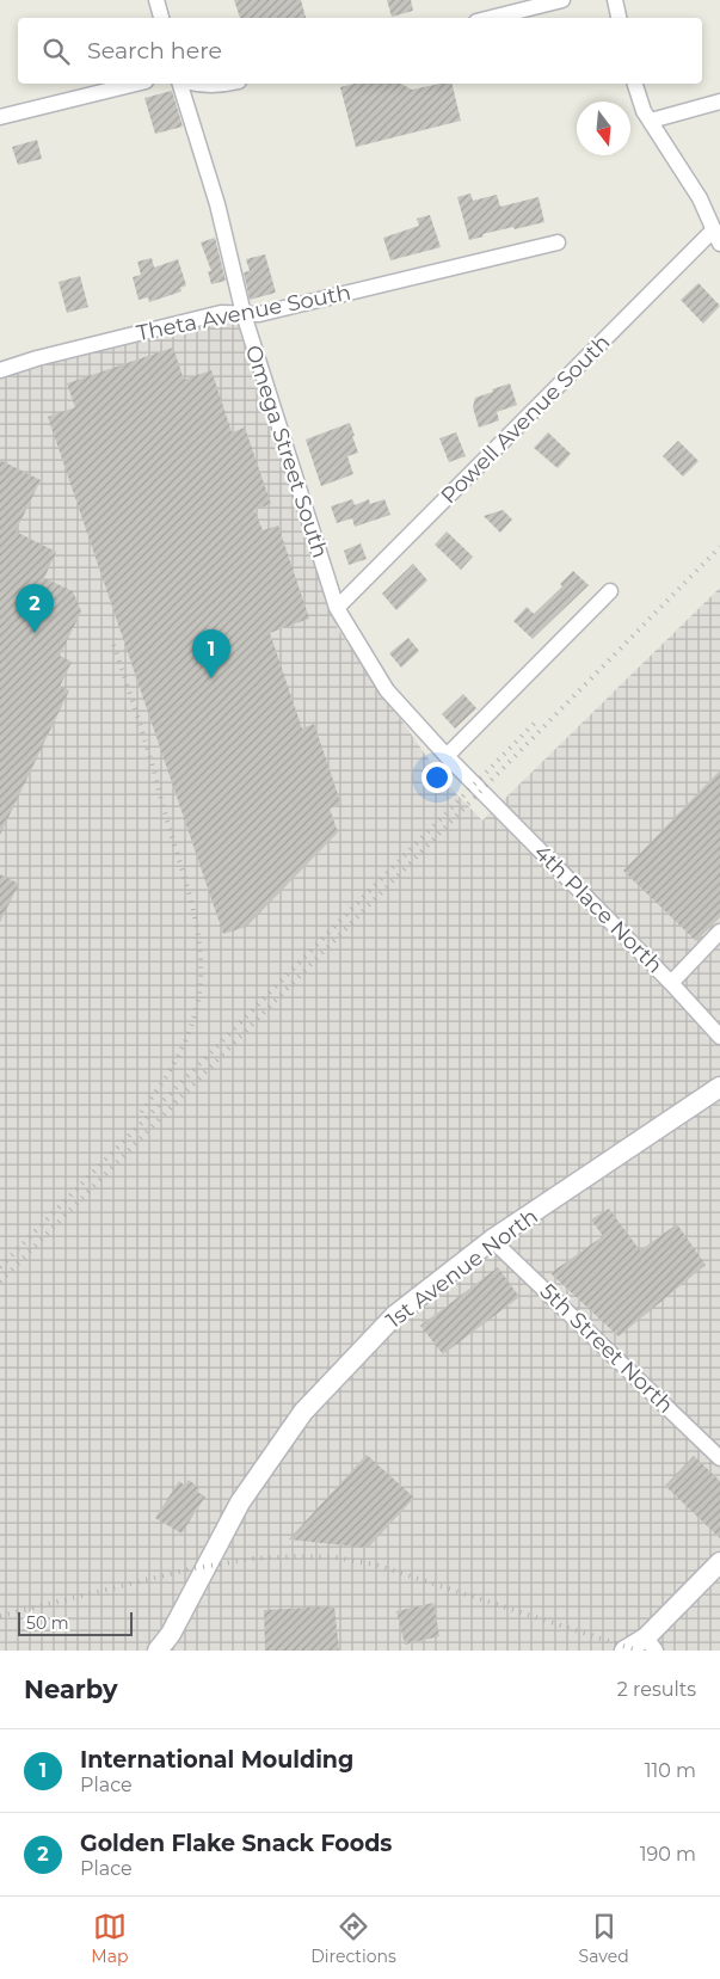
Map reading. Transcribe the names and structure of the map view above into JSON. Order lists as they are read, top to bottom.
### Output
{
  "streets": {
    "street": [
      "Theta Avenue South",
      "Powell Avenue South",
      "Omega Street South",
      "4th Place North",
      "1st Avenue North",
      "5th Street North"
    ]
  },
  "crossings": [
    ["Theta Avenue South", "Omega Street South"],
    ["Powell Avenue South", "Omega Street South"],
    ["Omega Street South", "4th Place North"],
    ["1st Avenue North", "5th Street North"]
  ],
  "scale_bar": "50 m",
  "north": "bottom",
  "page": {
    "search": "Search here",
    "pins": ["2", "1"],
    "scale": "50 m",
    "heading": ["Nearby", "2 results"],
    "list": [
      {
        "mark": "1",
        "name": "International Moulding",
        "note": "Place",
        "value": "110 m"
      },
      {
        "mark": "2",
        "name": "Golden Flake Snack Foods",
        "note": "Place",
        "value": "190 m"
      }
    ],
    "nav": ["Map", "Directions", "Saved"]
  }
}
